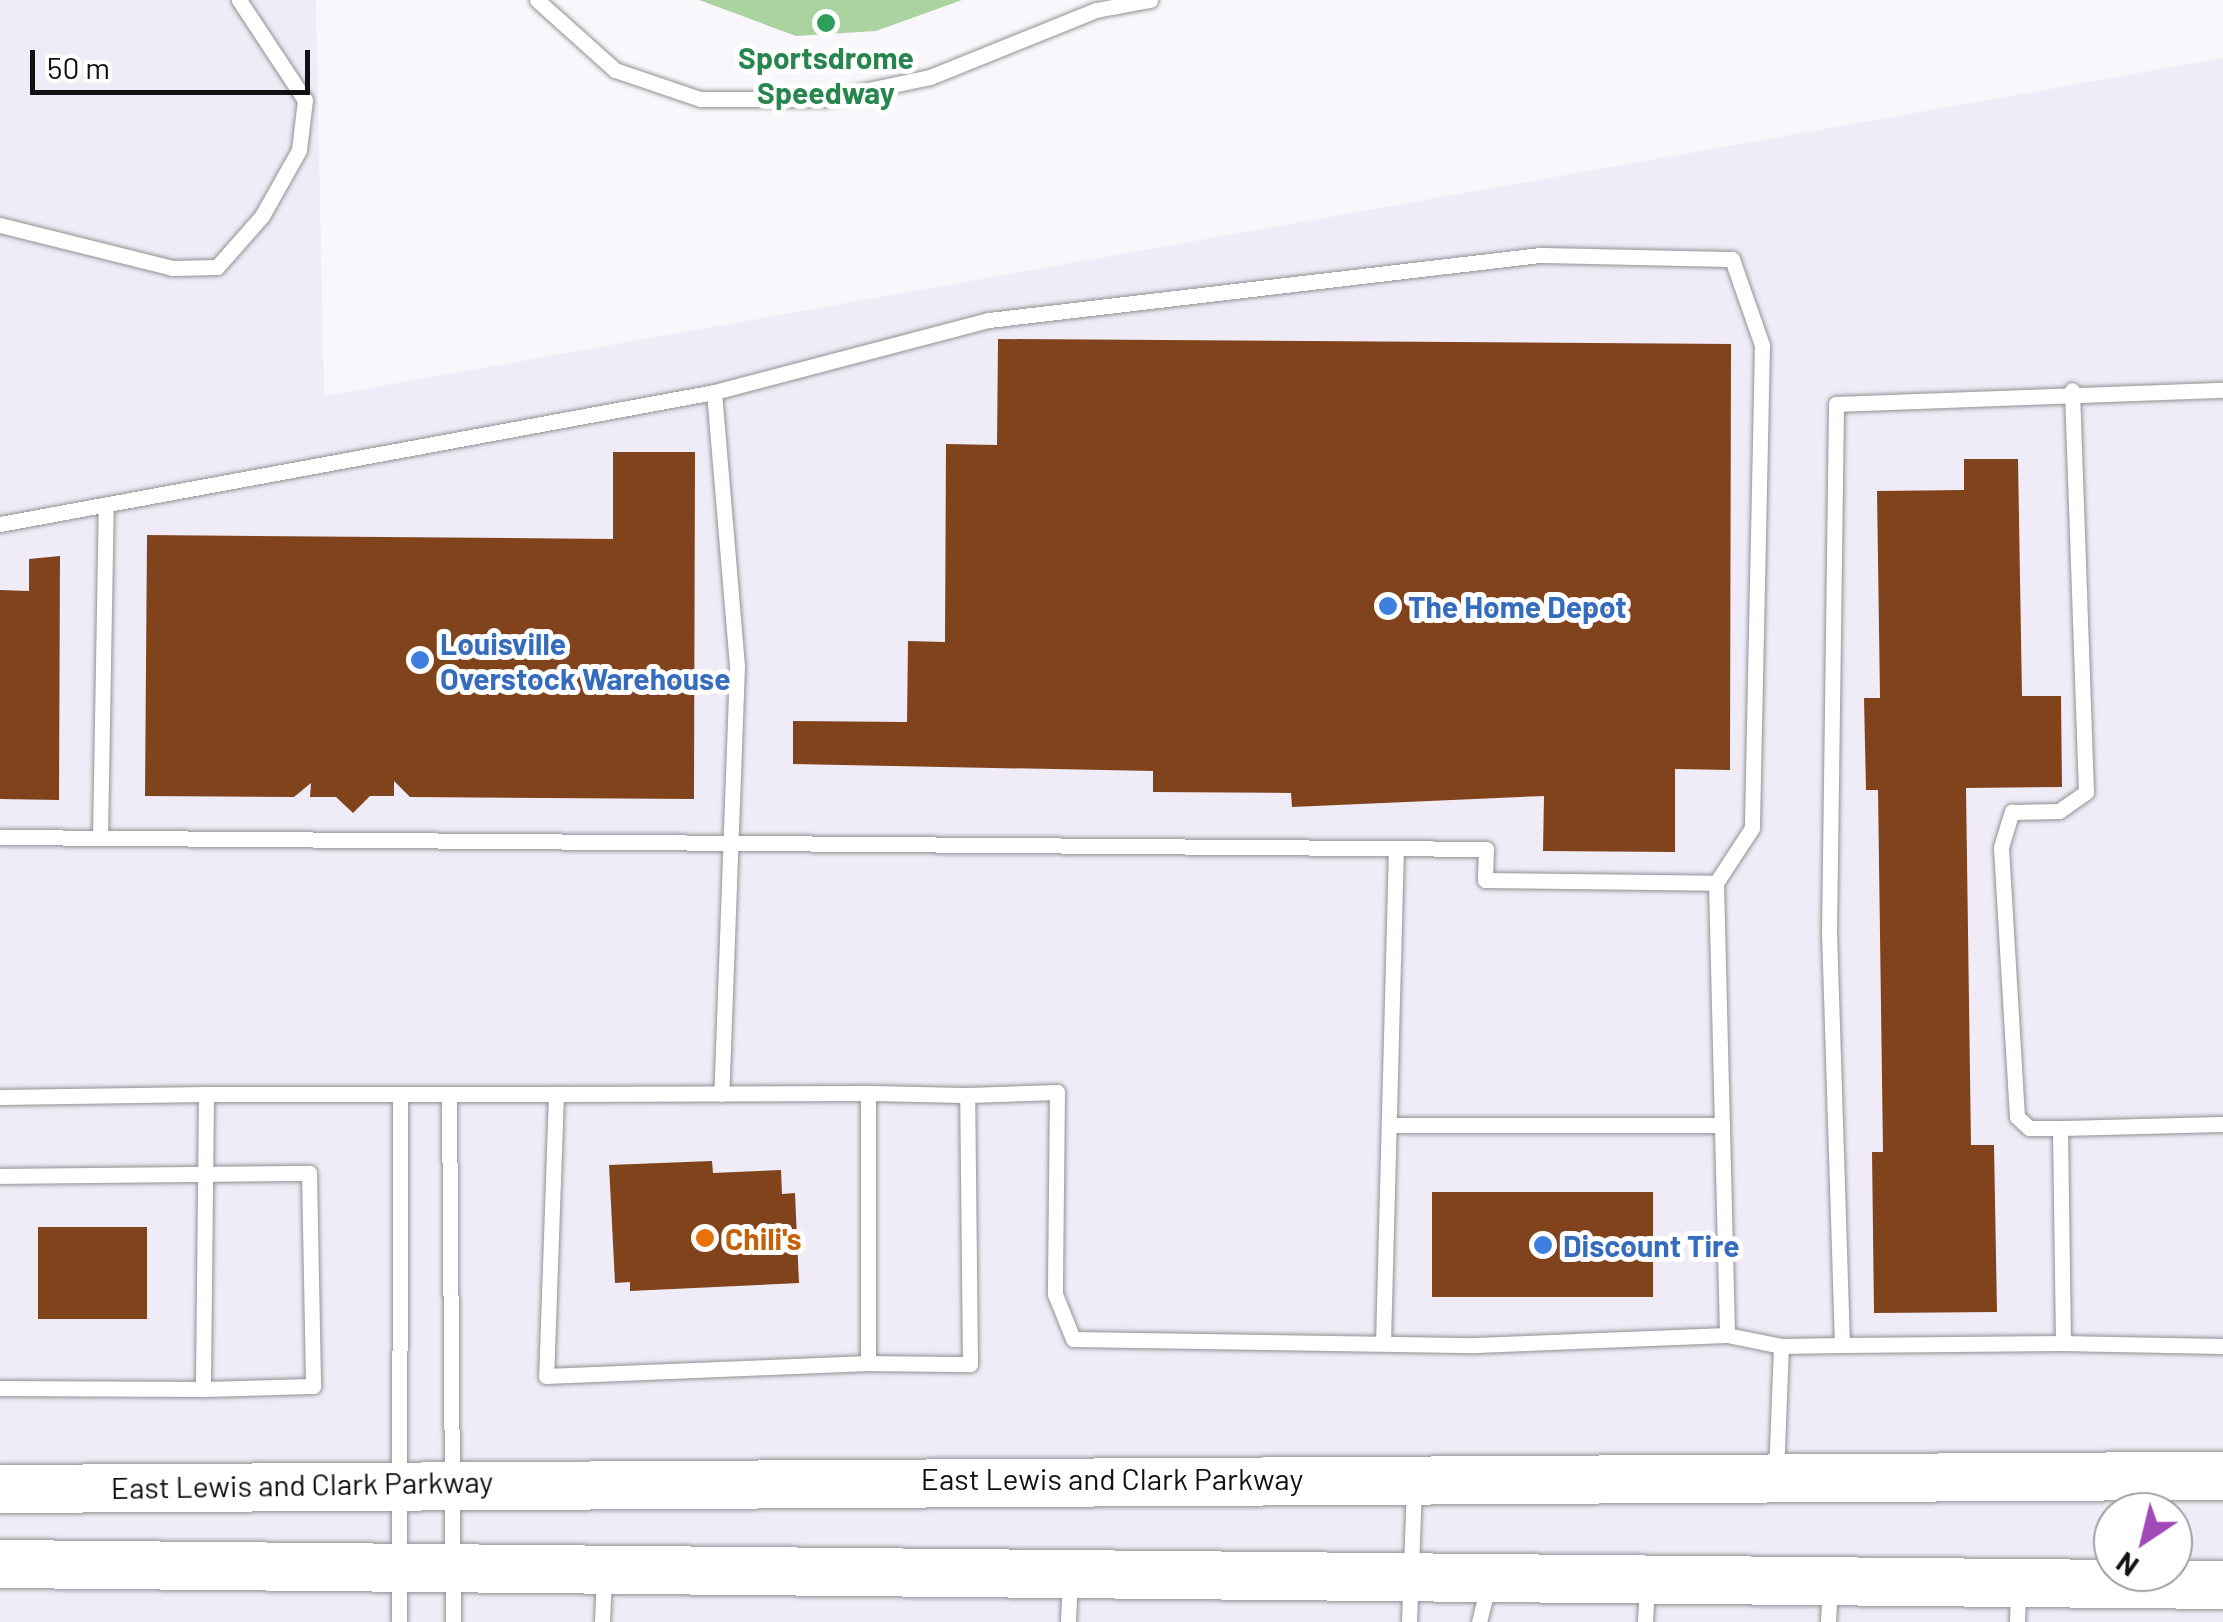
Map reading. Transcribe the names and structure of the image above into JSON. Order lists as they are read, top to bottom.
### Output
{
  "streets": {
    "main road": ["East Lewis and Clark Parkway"]
  },
  "places": [
    "Sportsdrome Speedway",
    "The Home Depot",
    "Louisville Overstock Warehouse",
    "Chili's",
    "Discount Tire"
  ],
  "scale_bar": "50 m",
  "north": "bottom left"
}
